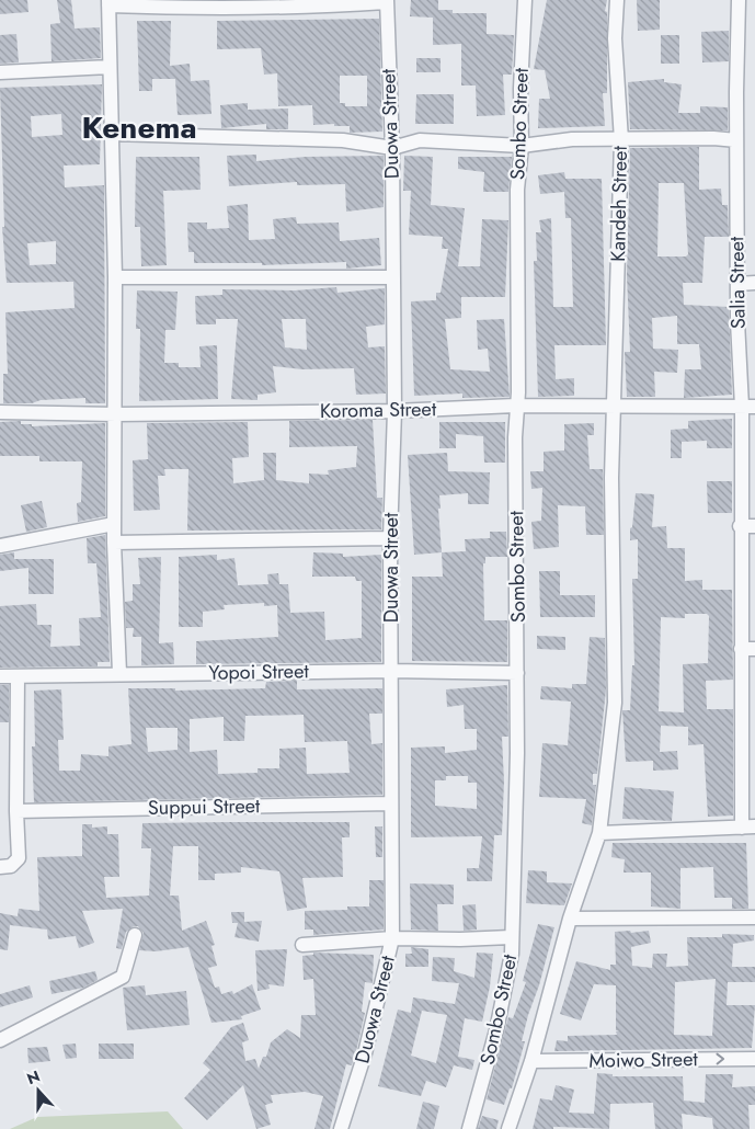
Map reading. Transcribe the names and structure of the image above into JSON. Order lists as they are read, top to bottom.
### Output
{
  "streets": {
    "street": [
      "Duowa Street",
      "Sombo Street",
      "Kandeh Street",
      "Salia Street",
      "Koroma Street",
      "Yopoi Street",
      "Suppui Street",
      "Moiwo Street"
    ]
  },
  "crossings": [
    ["Duowa Street", "Koroma Street"],
    ["Duowa Street", "Yopoi Street"],
    ["Duowa Street", "Suppui Street"],
    ["Sombo Street", "Koroma Street"],
    ["Sombo Street", "Yopoi Street"],
    ["Kandeh Street", "Koroma Street"],
    ["Kandeh Street", "Moiwo Street"],
    ["Salia Street", "Koroma Street"]
  ],
  "one_way": ["Moiwo Street"],
  "districts": ["Kenema"],
  "north": "top"
}
